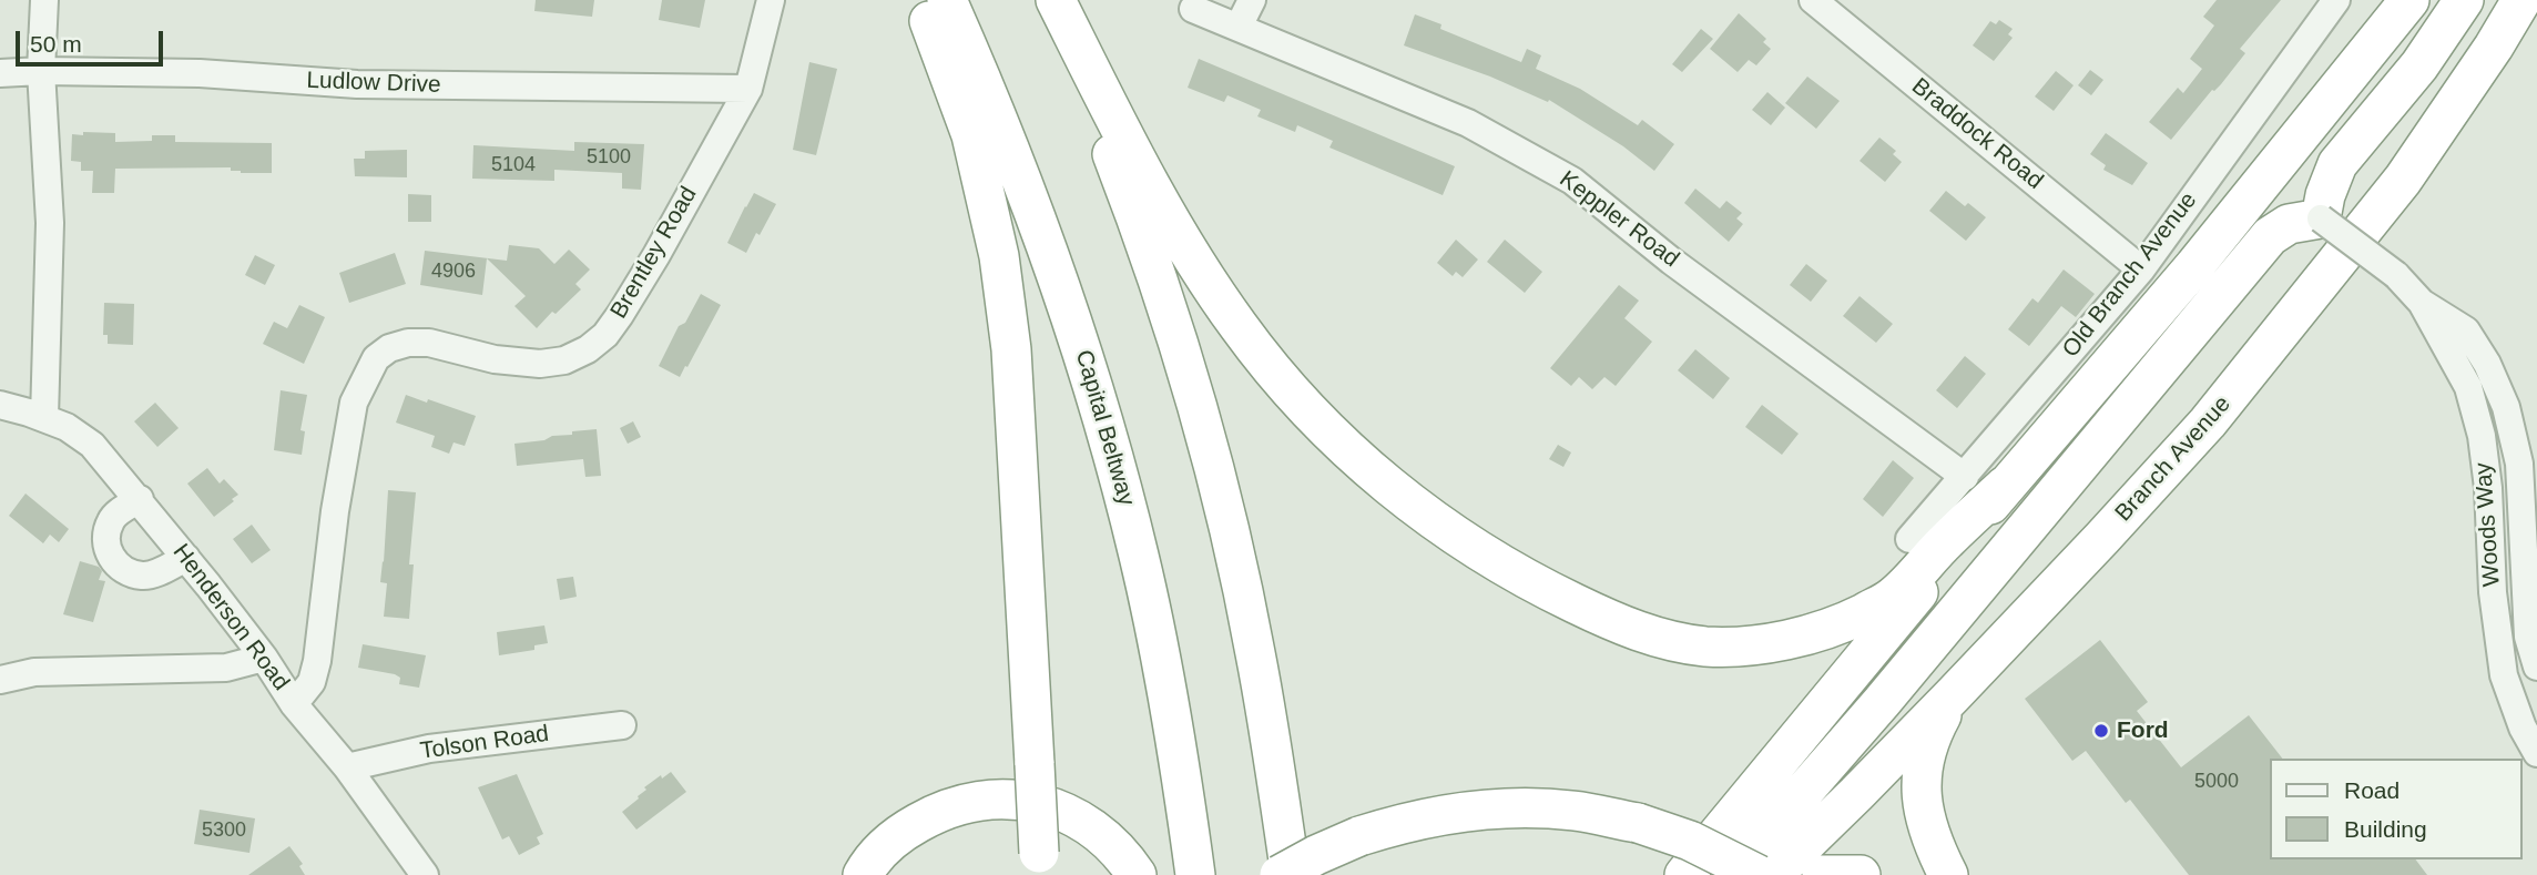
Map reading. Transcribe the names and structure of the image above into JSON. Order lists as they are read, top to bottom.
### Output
{
  "streets": {
    "highway": ["Capital Beltway", "Branch Avenue"],
    "street": [
      "Ludlow Drive",
      "Braddock Road",
      "Keppler Road",
      "Brentley Road",
      "Old Branch Avenue",
      "Woods Way",
      "Henderson Road",
      "Tolson Road"
    ]
  },
  "crossings": [
    ["Ludlow Drive", "Brentley Road"],
    ["Braddock Road", "Old Branch Avenue"],
    ["Keppler Road", "Old Branch Avenue"],
    ["Brentley Road", "Henderson Road"],
    ["Henderson Road", "Tolson Road"]
  ],
  "places": ["Ford"],
  "house_numbers": [
    "5100",
    "5104",
    "4906",
    "5000",
    "5300"
  ],
  "legend": ["Road", "Building"],
  "scale_bar": "50 m"
}
